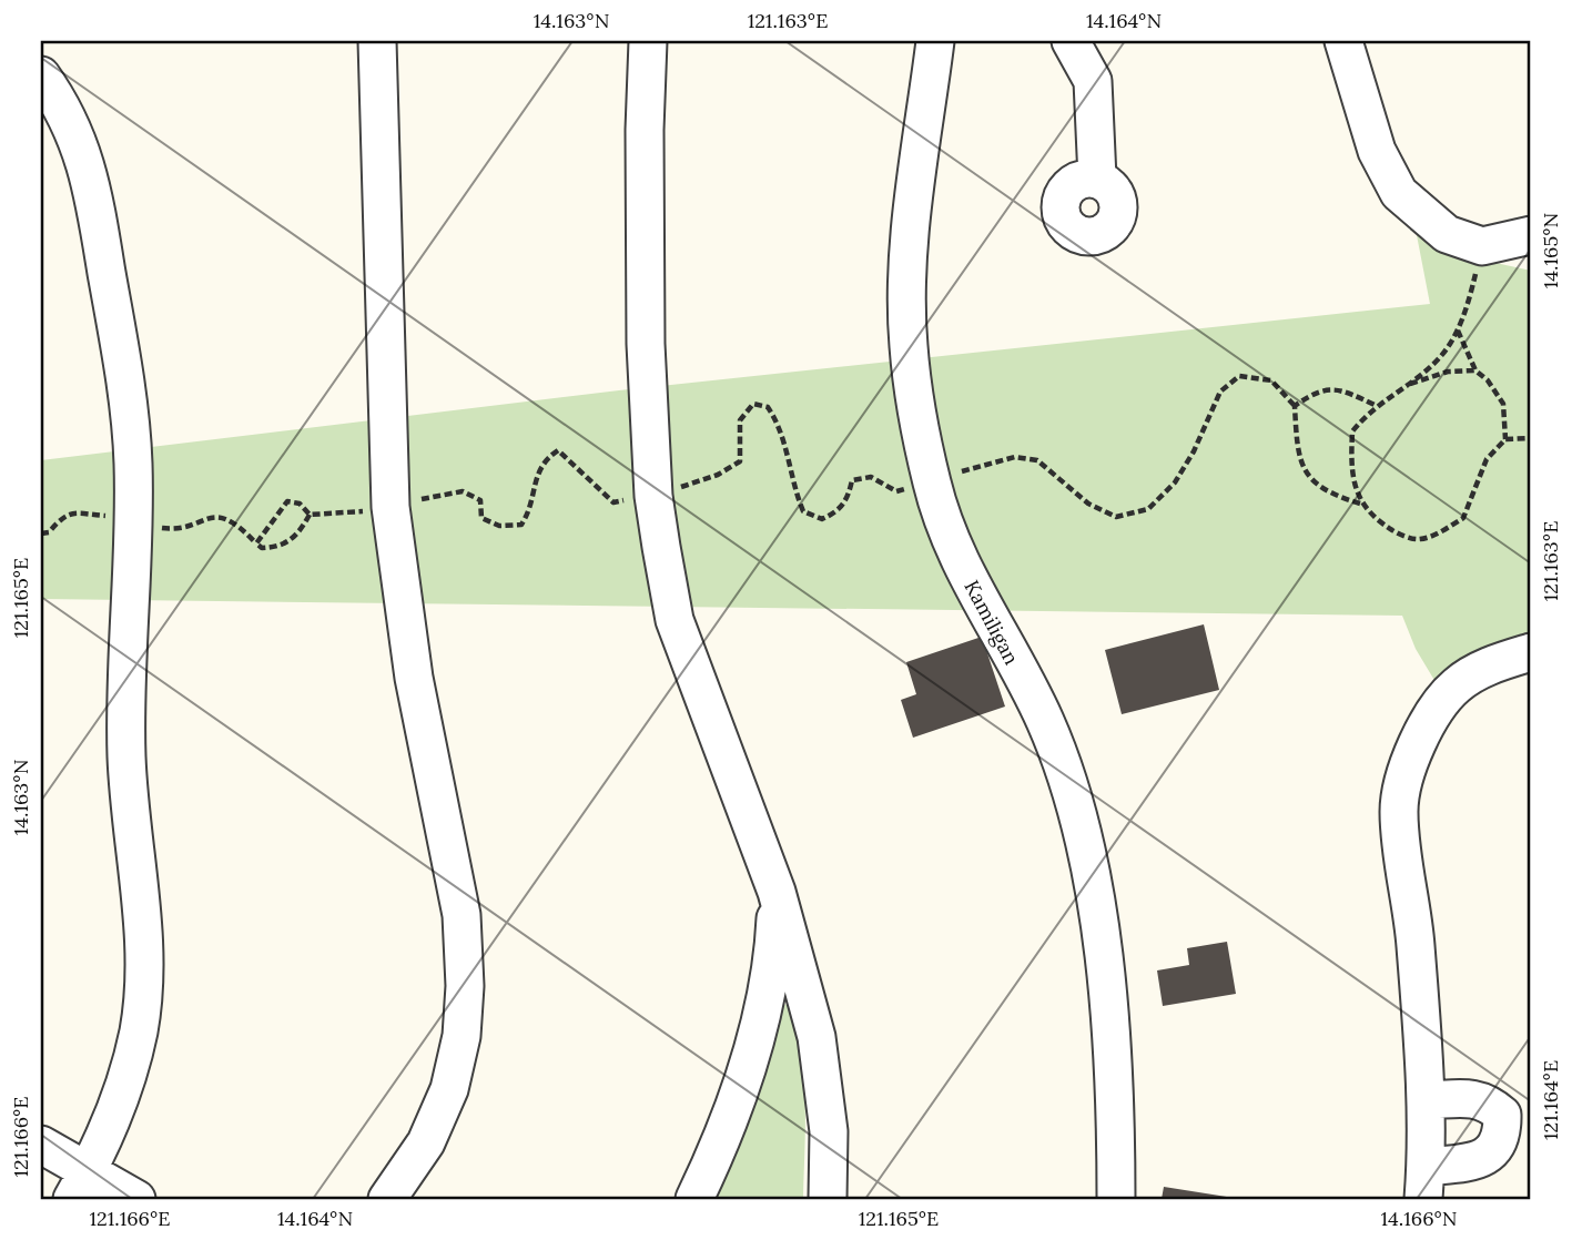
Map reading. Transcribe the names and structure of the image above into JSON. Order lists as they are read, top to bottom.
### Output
{
  "streets": {
    "street": ["Kamiligan"]
  },
  "coordinates": [
    "14.163°N",
    "121.163°E",
    "14.164°N",
    "14.165°N",
    "121.165°E",
    "121.164°E",
    "121.166°E",
    "14.166°N"
  ]
}
